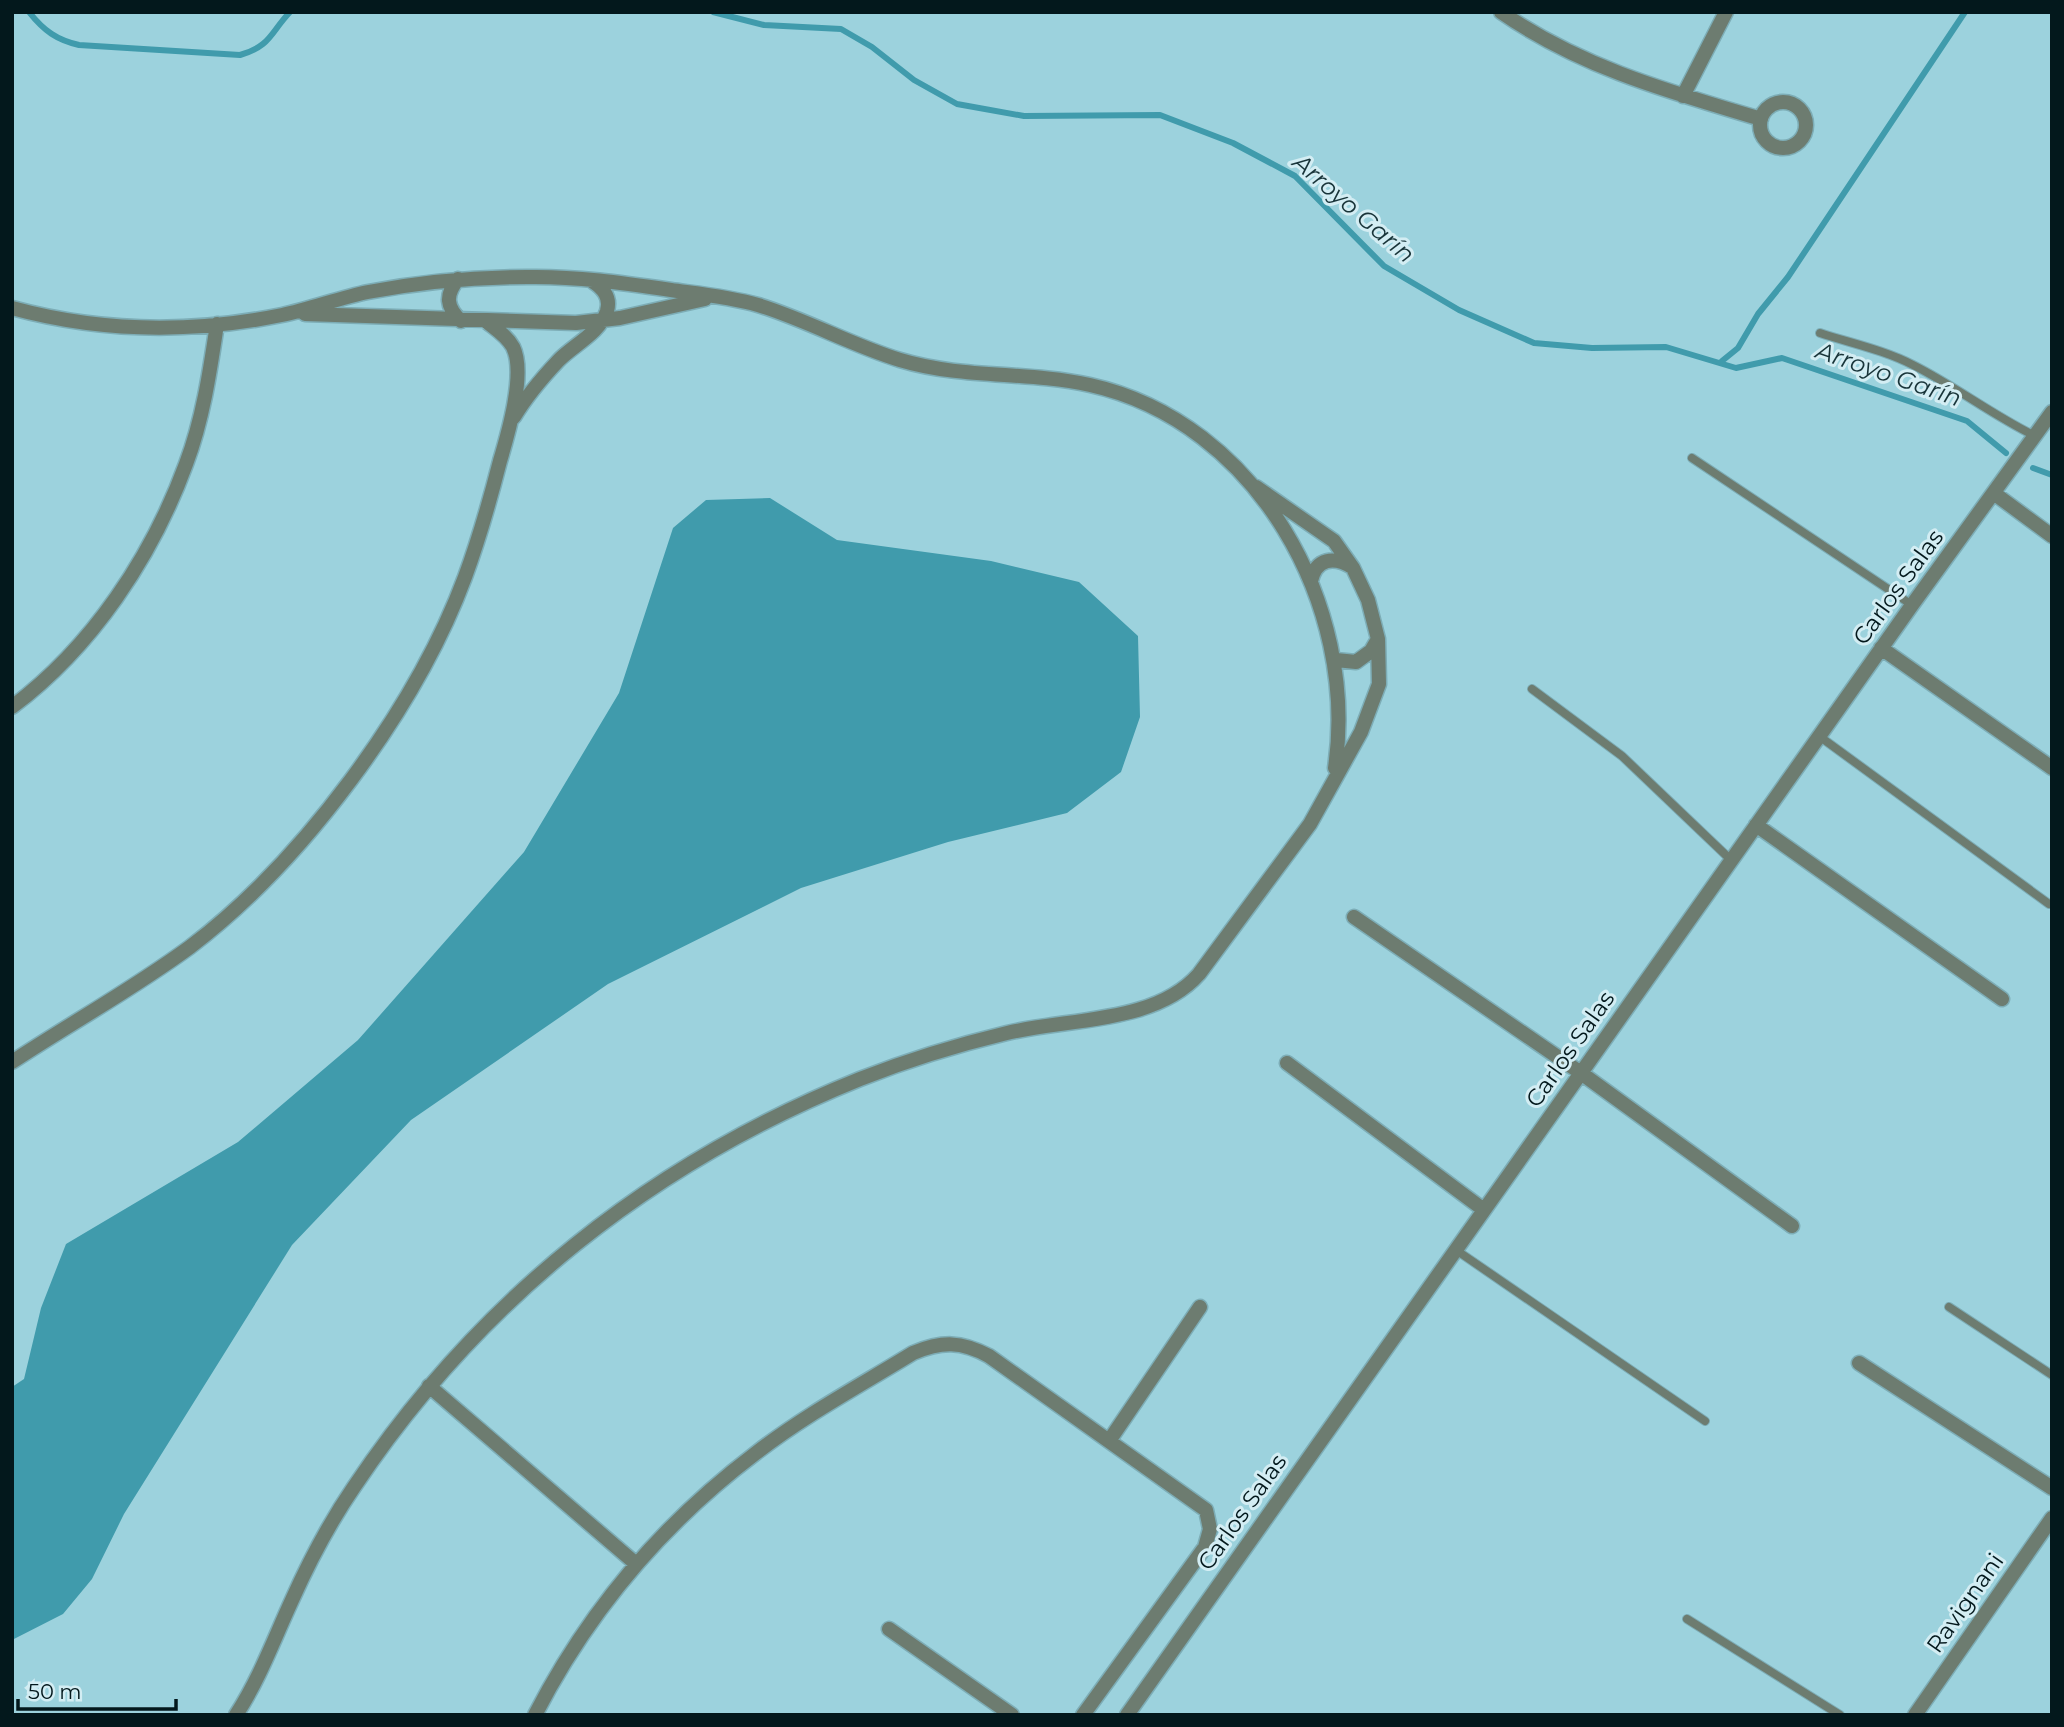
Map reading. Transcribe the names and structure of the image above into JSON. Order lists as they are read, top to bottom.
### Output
{
  "streets": {
    "street": ["Carlos Salas", "Ravignani"]
  },
  "water": ["Arroyo Garín"],
  "scale_bar": "50 m"
}
